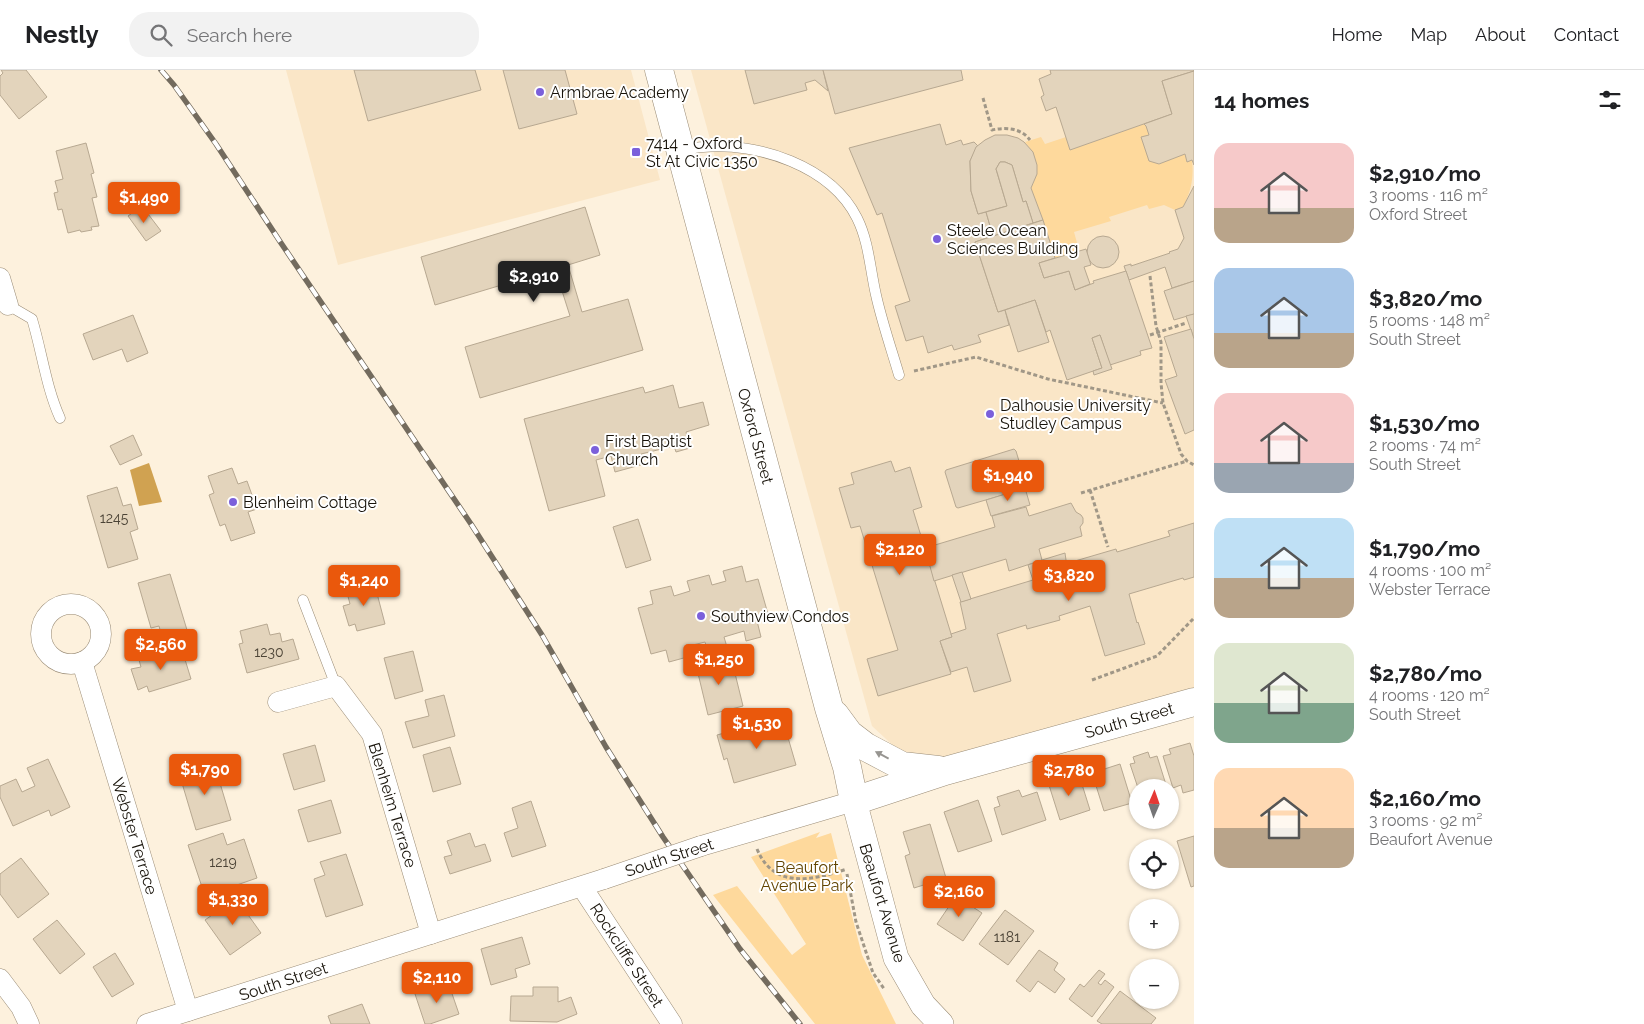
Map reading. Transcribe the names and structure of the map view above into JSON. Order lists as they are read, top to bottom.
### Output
{
  "streets": {
    "main road": ["Oxford Street", "South Street"],
    "street": [
      "Blenheim Terrace",
      "Webster Terrace",
      "Beaufort Avenue",
      "Rockcliffe Street"
    ]
  },
  "crossings": [
    ["Oxford Street", "South Street"],
    ["Oxford Street", "Beaufort Avenue"],
    ["South Street", "Blenheim Terrace"],
    ["South Street", "Webster Terrace"],
    ["South Street", "Beaufort Avenue"],
    ["South Street", "Rockcliffe Street"]
  ],
  "parks": ["Beaufort Avenue Park"],
  "places": {
    "other": [
      "Armbrae Academy",
      "Steele Ocean Sciences Building",
      "Dalhousie University Studley Campus",
      "First Baptist Church",
      "Blenheim Cottage",
      "Southview Condos"
    ],
    "transit": ["7414 - Oxford St At Civic 1350"]
  },
  "house_numbers": [
    "1245",
    "1230",
    "1219",
    "1181"
  ],
  "north": "top",
  "page": {
    "header": "Nestly",
    "search": "Search here",
    "nav": [
      "Home",
      "Map",
      "About",
      "Contact"
    ],
    "heading": "14 homes",
    "list": [
      {
        "name": "$2,910/mo",
        "note": "3 rooms · 116 m² · Oxford Street"
      },
      {
        "name": "$3,820/mo",
        "note": "5 rooms · 148 m² · South Street"
      },
      {
        "name": "$1,530/mo",
        "note": "2 rooms · 74 m² · South Street"
      },
      {
        "name": "$1,790/mo",
        "note": "4 rooms · 100 m² · Webster Terrace"
      },
      {
        "name": "$2,780/mo",
        "note": "4 rooms · 120 m² · South Street"
      },
      {
        "name": "$2,160/mo",
        "note": "3 rooms · 92 m² · Beaufort Avenue"
      }
    ],
    "price": [
      "$1,490",
      "$2,910",
      "$1,940",
      "$2,120",
      "$3,820",
      "$1,240",
      "$2,560",
      "$1,250",
      "$1,530",
      "$1,790",
      "$2,780",
      "$2,160",
      "$1,330",
      "$2,110"
    ],
    "map_buttons": ["+", "−"]
  }
}
